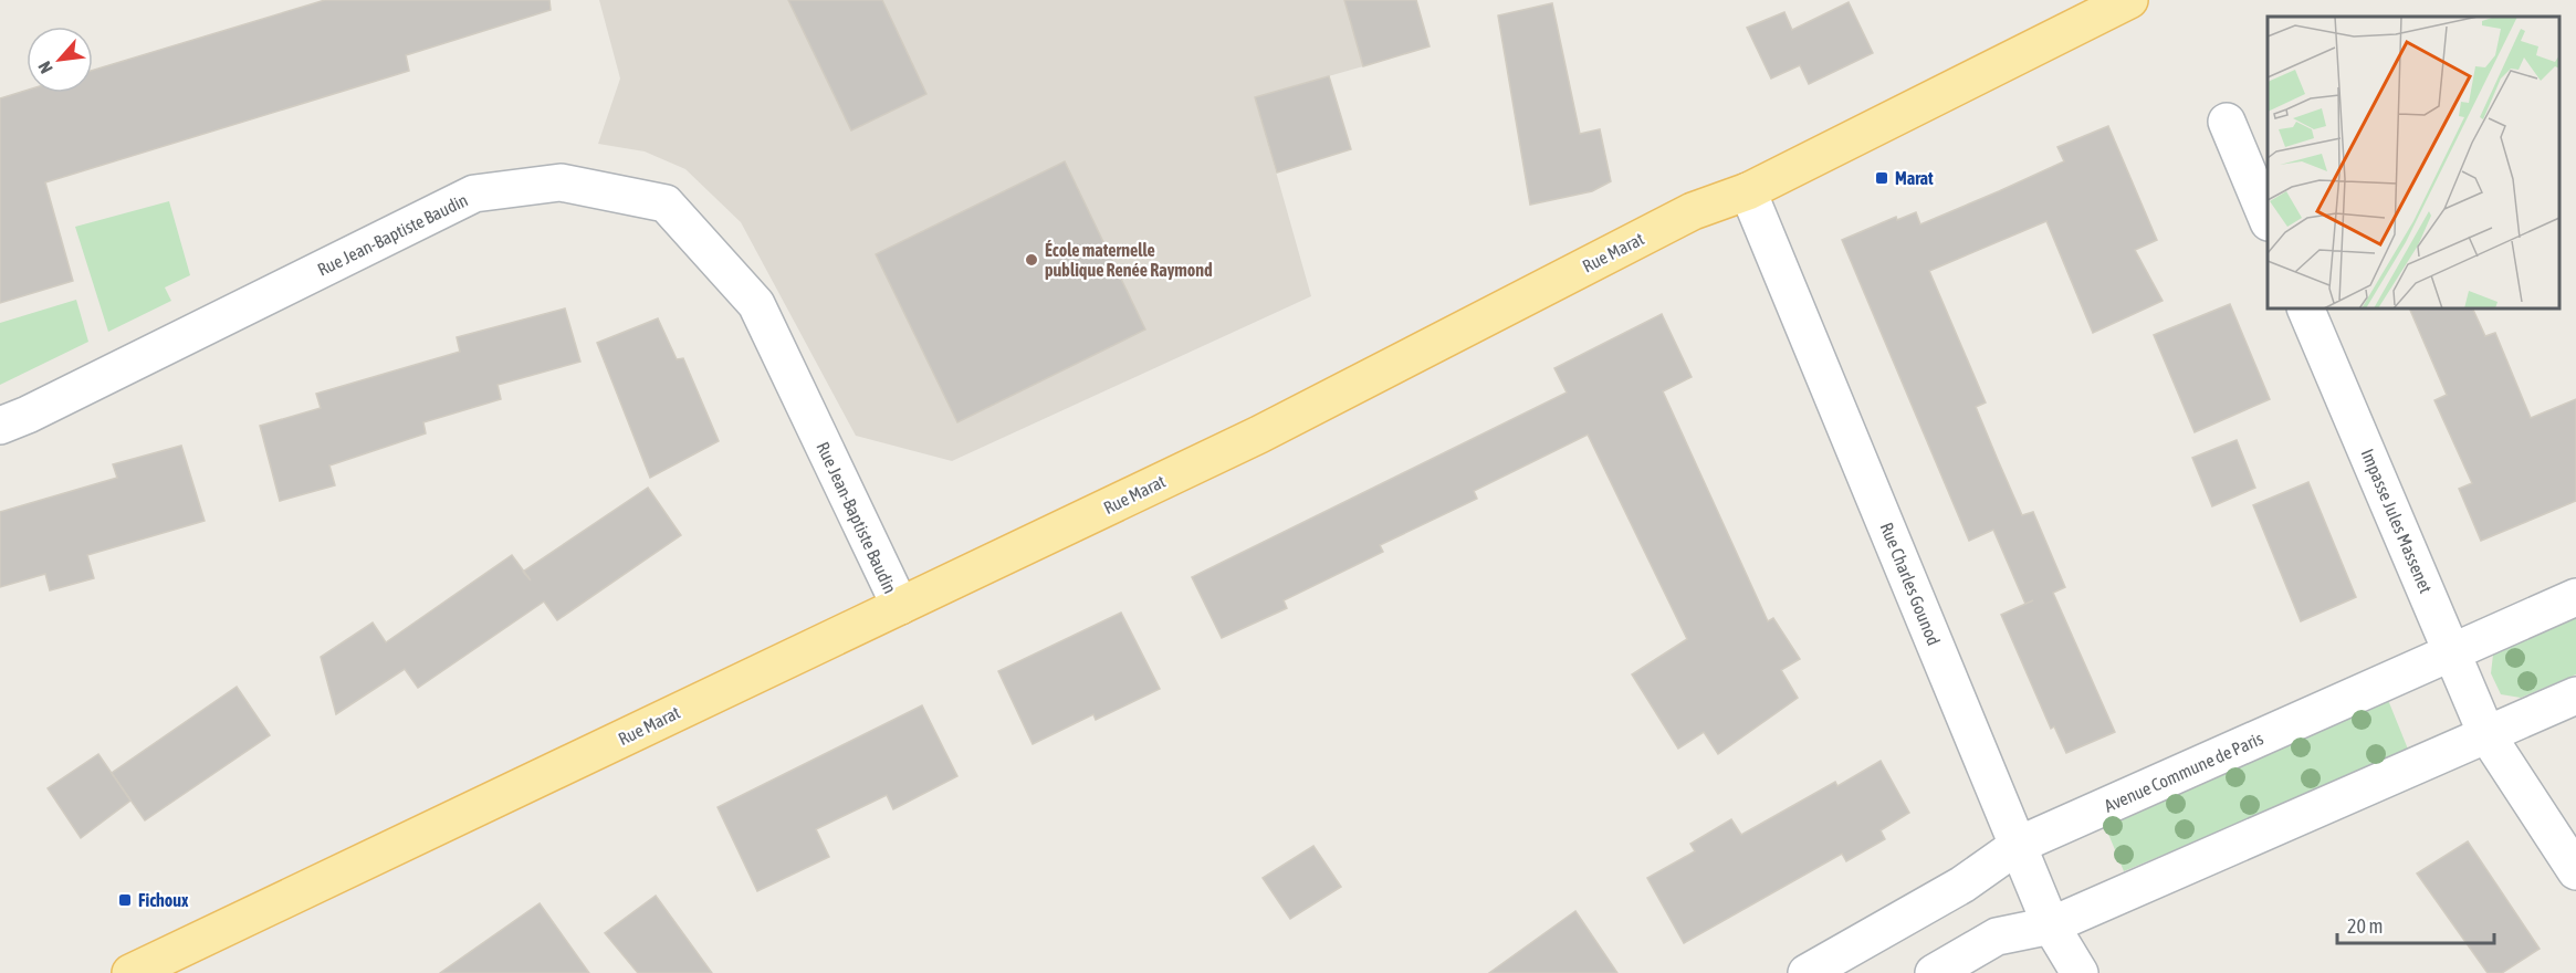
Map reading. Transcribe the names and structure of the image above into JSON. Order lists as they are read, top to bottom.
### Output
{
  "streets": {
    "main road": ["Rue Marat"],
    "street": [
      "Rue Jean-Baptiste Baudin",
      "Impasse Jules Massenet",
      "Rue Charles Gounod",
      "Avenue Commune de Paris"
    ]
  },
  "crossings": [
    ["Rue Jean-Baptiste Baudin", "Rue Marat"],
    ["Rue Marat", "Rue Charles Gounod"],
    ["Impasse Jules Massenet", "Avenue Commune de Paris"],
    ["Rue Charles Gounod", "Avenue Commune de Paris"]
  ],
  "places": {
    "transit": ["Marat", "Fichoux"],
    "other": ["École maternelle publique Renée Raymond"]
  },
  "scale_bar": "20 m",
  "north": "bottom left"
}
